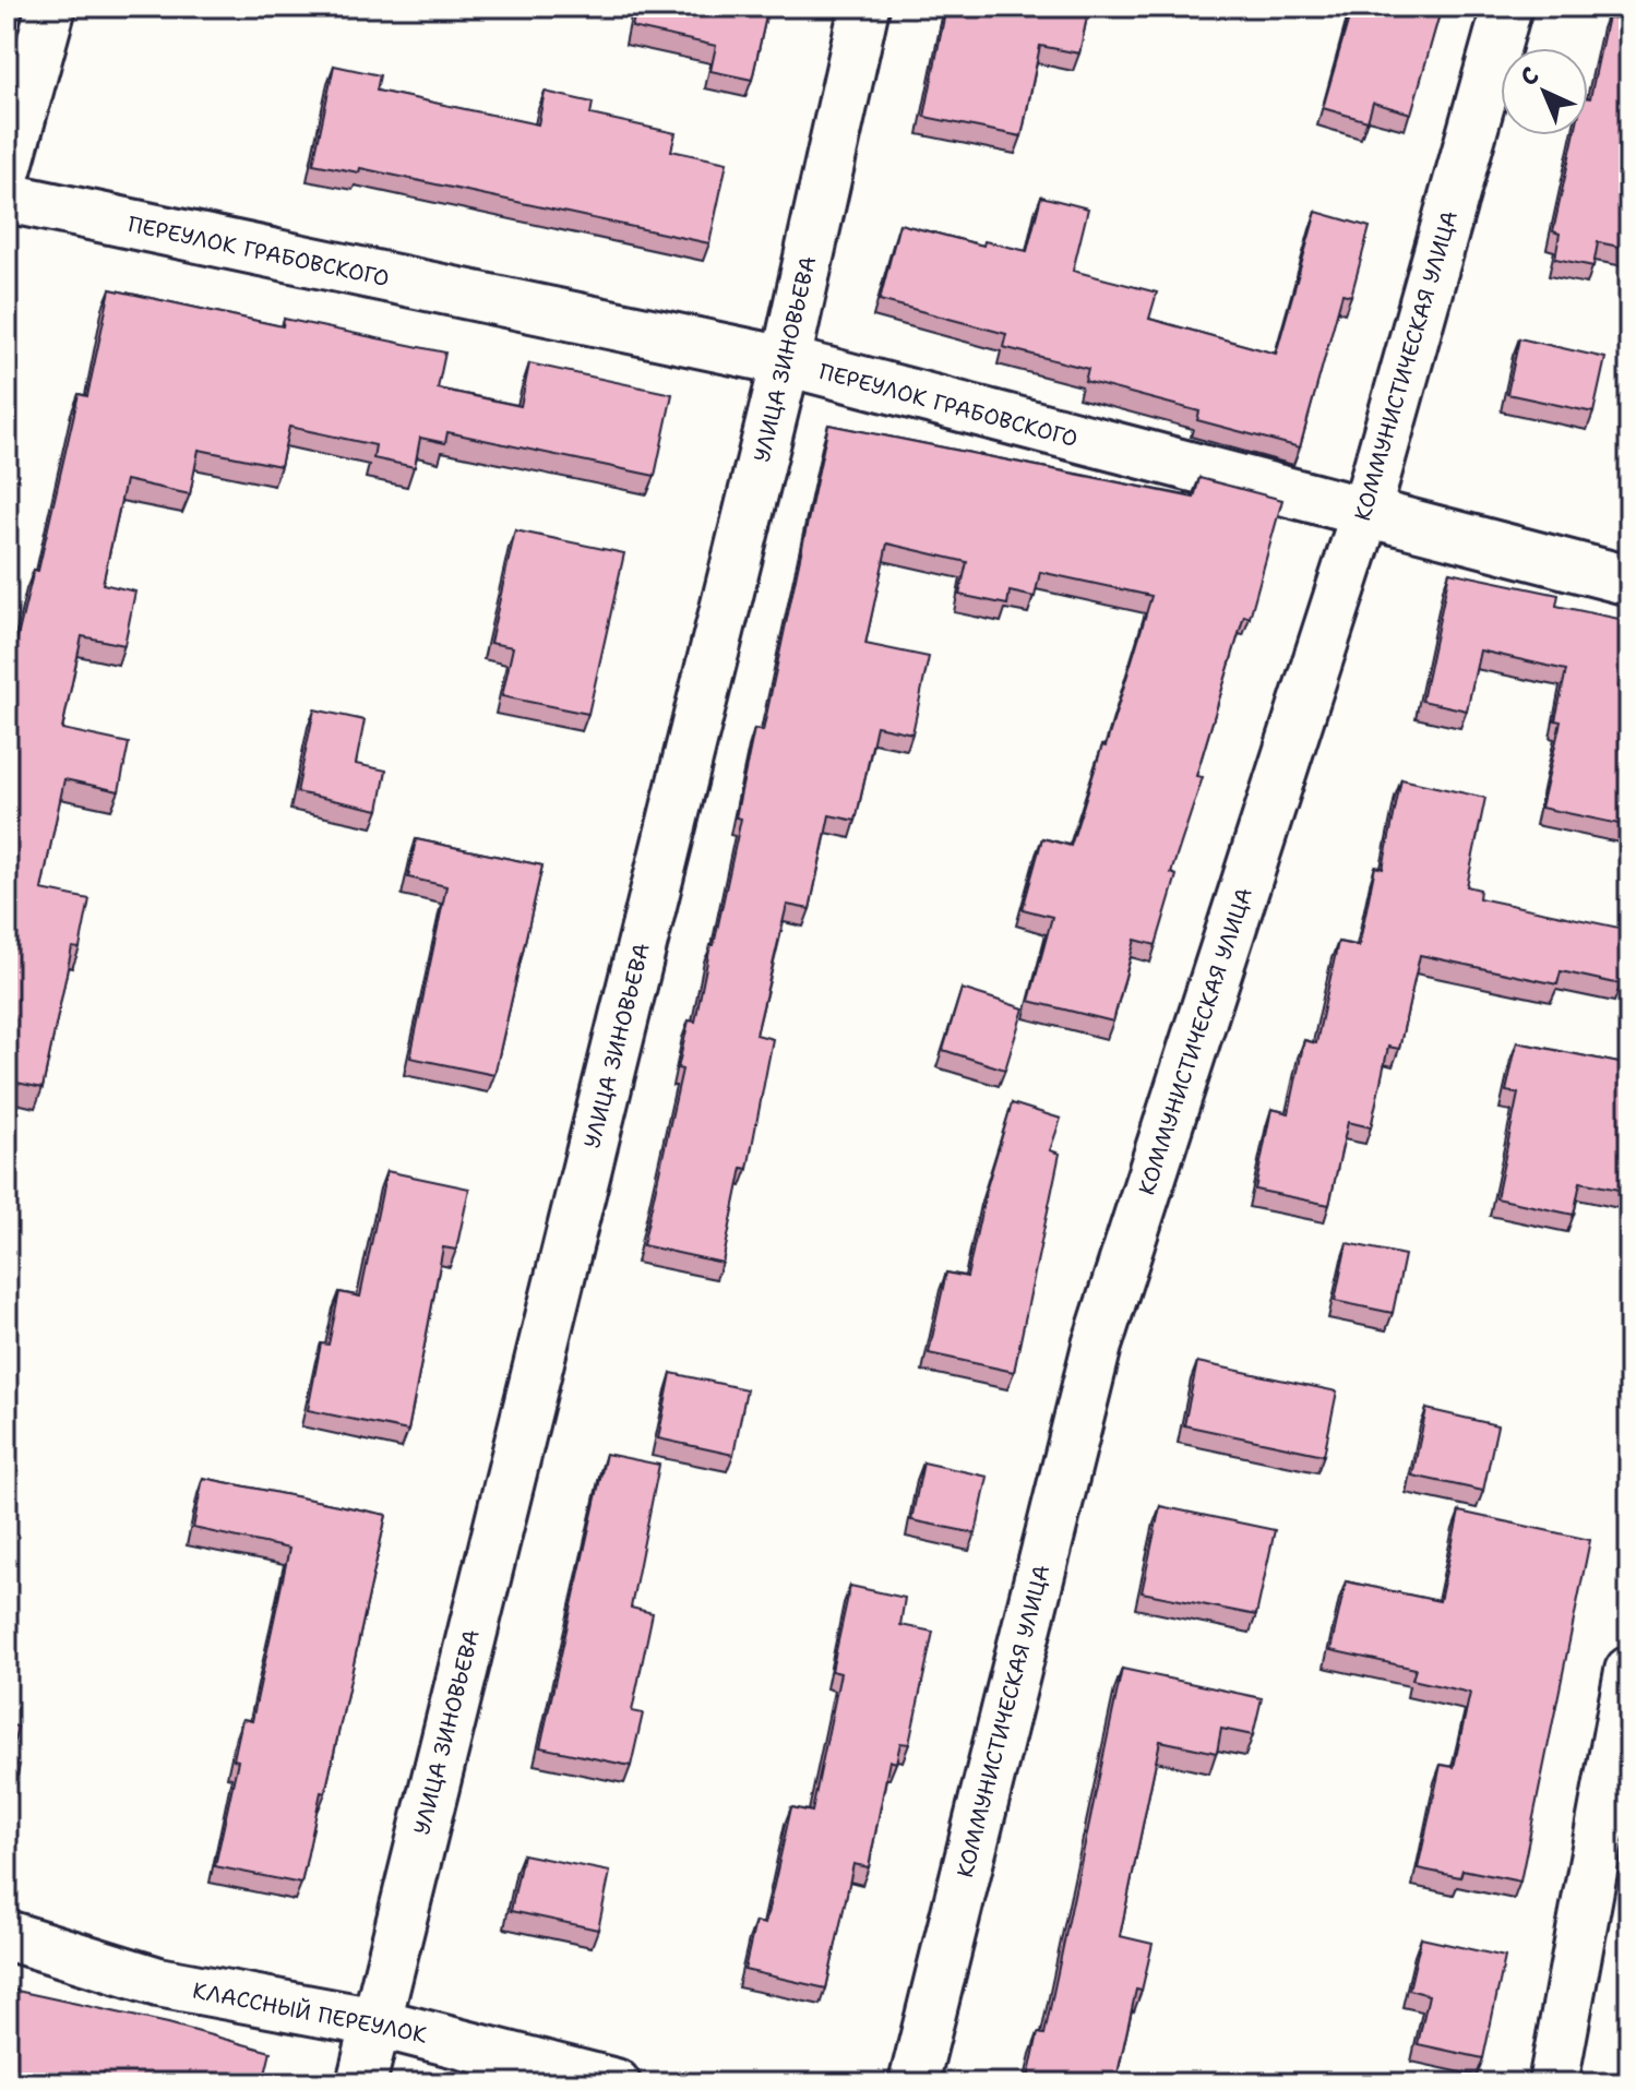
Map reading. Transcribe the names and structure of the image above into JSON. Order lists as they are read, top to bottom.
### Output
{
  "streets": {
    "street": [
      "ПЕРЕУЛОК ГРАБОВСКОГО",
      "УЛИЦА ЗИНОВЬЕВА",
      "КОММУНИСТИЧЕСКАЯ УЛИЦА",
      "КЛАССНЫЙ ПЕРЕУЛОК"
    ]
  },
  "crossings": [
    ["ПЕРЕУЛОК ГРАБОВСКОГО", "УЛИЦА ЗИНОВЬЕВА"],
    ["ПЕРЕУЛОК ГРАБОВСКОГО", "КОММУНИСТИЧЕСКАЯ УЛИЦА"],
    ["УЛИЦА ЗИНОВЬЕВА", "КЛАССНЫЙ ПЕРЕУЛОК"]
  ],
  "north": "top left"
}
